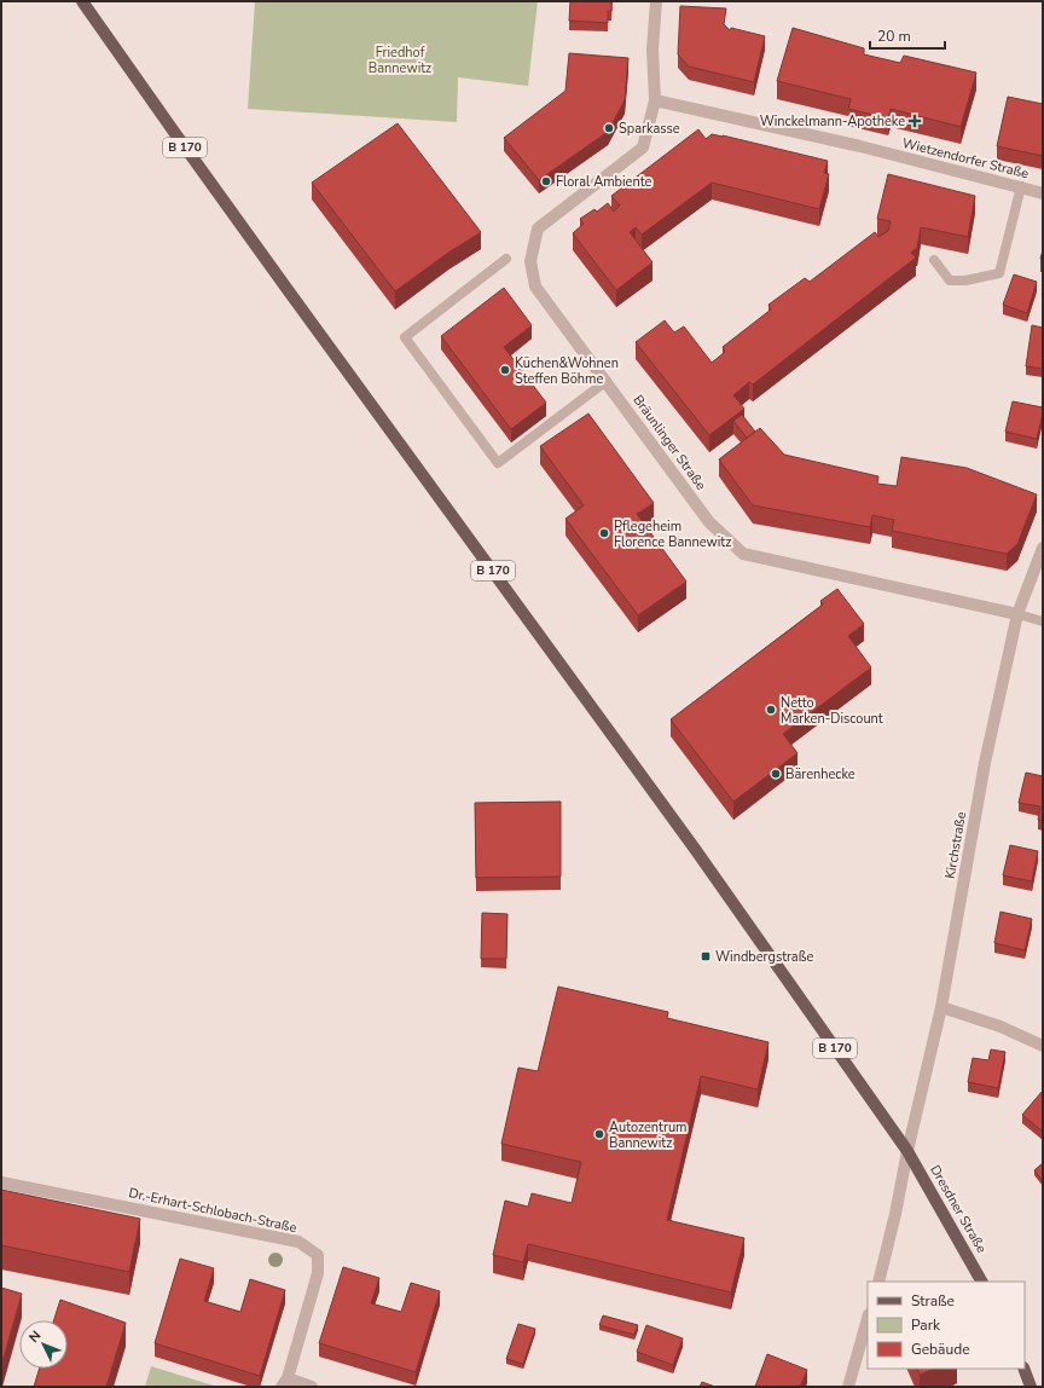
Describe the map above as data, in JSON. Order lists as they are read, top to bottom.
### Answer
{
  "streets": {
    "main road": ["B 170", "Dresdner Straße"],
    "street": [
      "Wietzendorfer Straße",
      "Bräunlinger Straße",
      "Kirchstraße",
      "Dr.-Erhart-Schlobach-Straße"
    ]
  },
  "crossings": [
    ["B 170", "Kirchstraße"],
    ["B 170", "Dresdner Straße"],
    ["Wietzendorfer Straße", "Bräunlinger Straße"],
    ["Bräunlinger Straße", "Kirchstraße"],
    ["Kirchstraße", "Dresdner Straße"]
  ],
  "parks": ["Friedhof Bannewitz"],
  "places": {
    "health": ["Winckelmann-Apotheke"],
    "other": [
      "Sparkasse",
      "Floral Ambiente",
      "Küchen&Wohnen Steffen Böhme",
      "Pflegeheim Florence Bannewitz",
      "Netto Marken-Discount",
      "Bärenhecke",
      "Autozentrum Bannewitz"
    ],
    "transit": ["Windbergstraße"]
  },
  "legend": ["Straße", "Park", "Gebäude"],
  "scale_bar": "20 m",
  "north": "top left"
}
